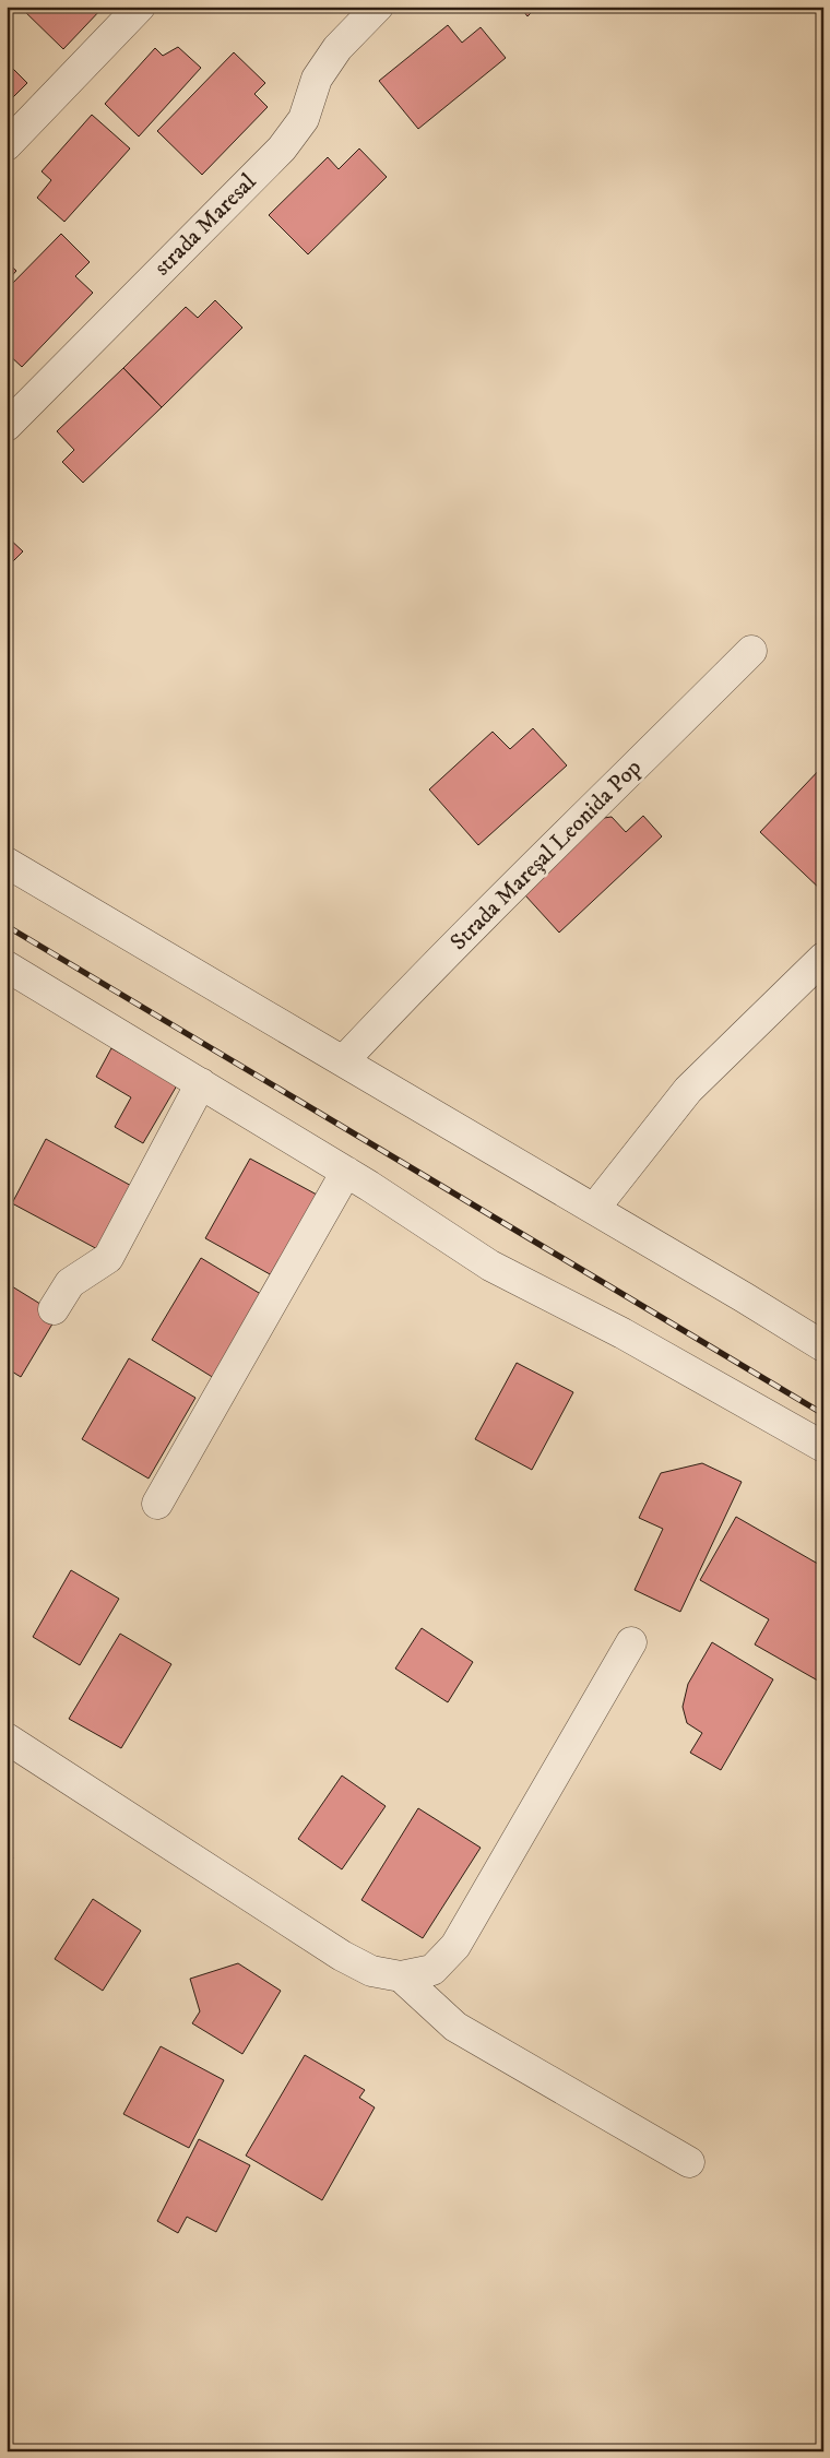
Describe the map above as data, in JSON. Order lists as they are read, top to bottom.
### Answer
{
  "streets": {
    "street": ["strada Maresal", "Strada Mareșal Leonida Pop"]
  }
}
